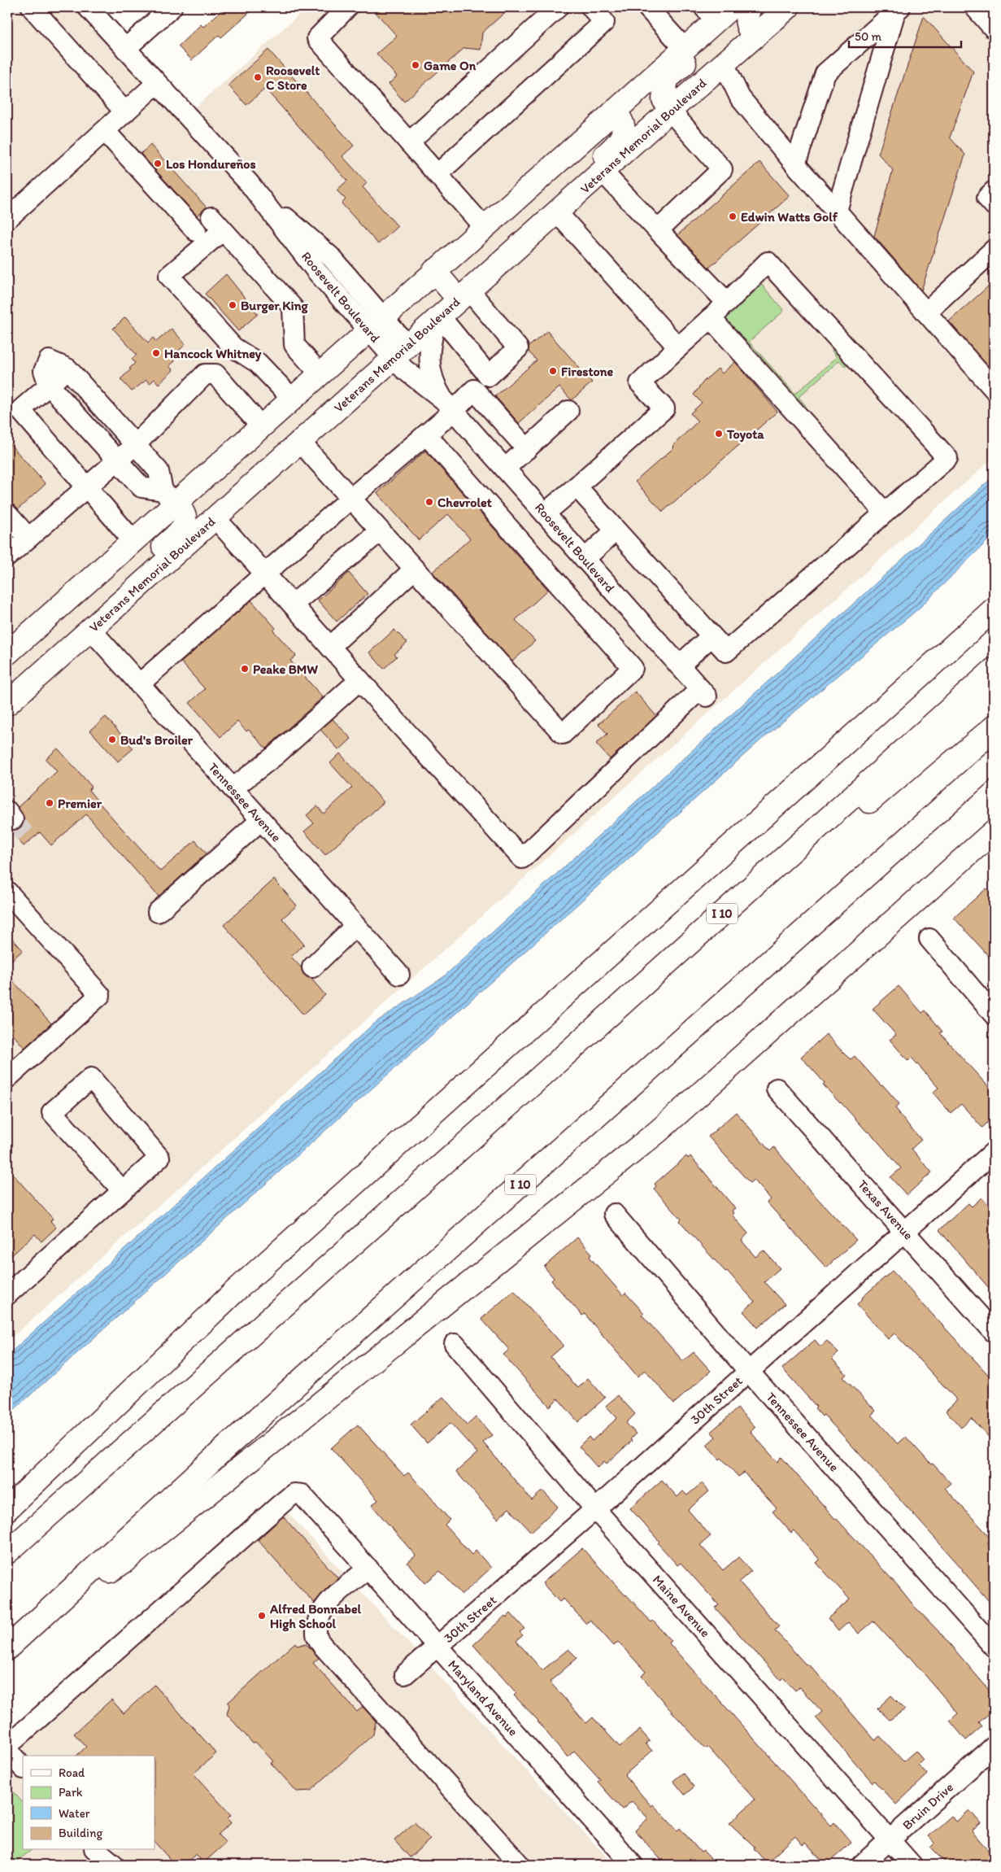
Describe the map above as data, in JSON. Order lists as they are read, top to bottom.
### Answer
{
  "streets": {
    "main road": ["Veterans Memorial Boulevard", "I 10"],
    "street": [
      "Roosevelt Boulevard",
      "Tennessee Avenue",
      "Texas Avenue",
      "30th Street",
      "Maine Avenue",
      "Maryland Avenue",
      "Bruin Drive"
    ]
  },
  "crossings": [
    ["Veterans Memorial Boulevard", "Roosevelt Boulevard"],
    ["Veterans Memorial Boulevard", "Tennessee Avenue"],
    ["Tennessee Avenue", "30th Street"],
    ["Texas Avenue", "30th Street"],
    ["30th Street", "Maine Avenue"],
    ["30th Street", "Maryland Avenue"],
    ["Maine Avenue", "Bruin Drive"]
  ],
  "places": [
    "Game On",
    "Roosevelt C Store",
    "Los Hondureños",
    "Edwin Watts Golf",
    "Burger King",
    "Hancock Whitney",
    "Firestone",
    "Toyota",
    "Chevrolet",
    "Peake BMW",
    "Bud's Broiler",
    "Premier",
    "Alfred Bonnabel High School"
  ],
  "legend": [
    "Road",
    "Park",
    "Water",
    "Building"
  ],
  "scale_bar": "50 m"
}
